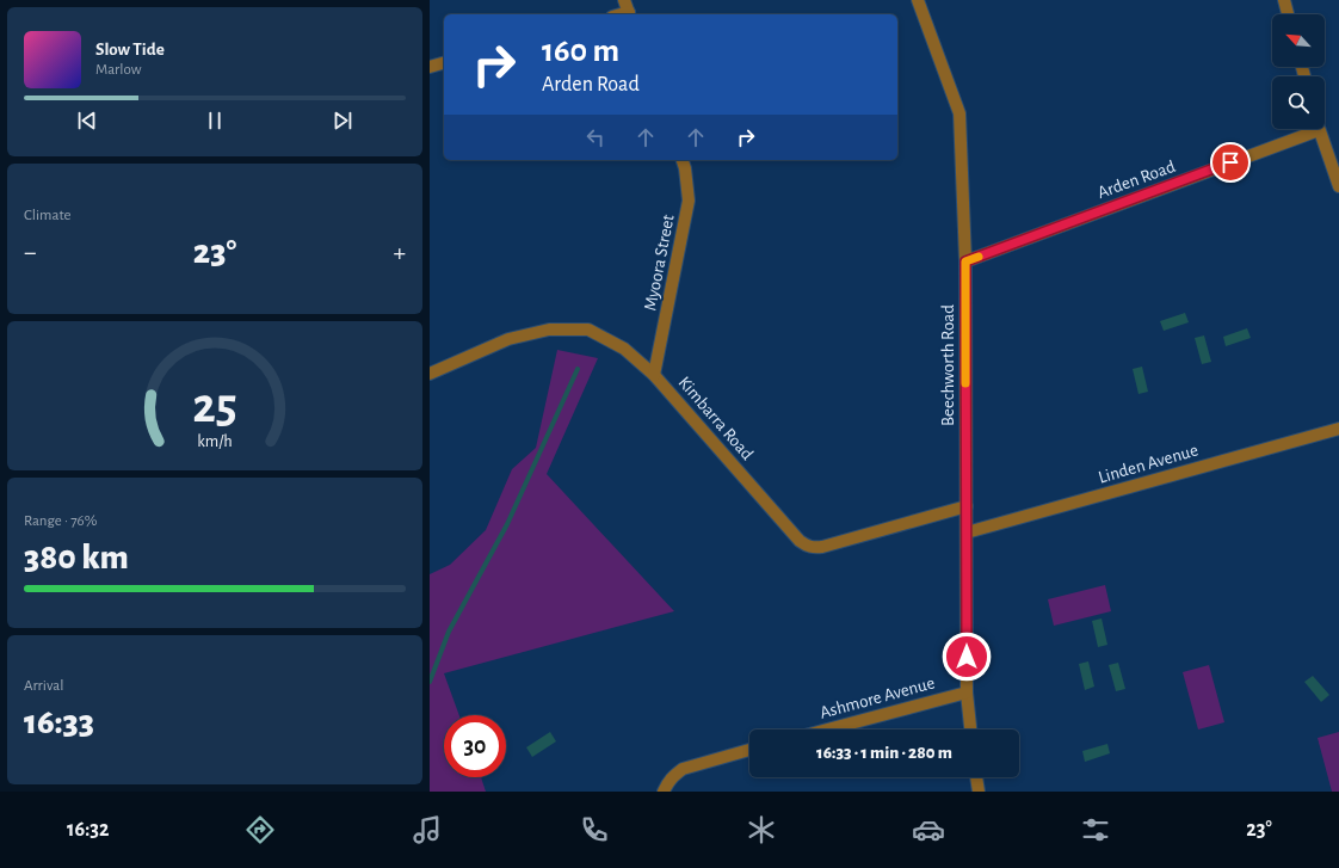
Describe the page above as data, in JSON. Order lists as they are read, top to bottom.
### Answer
{
  "streets": {
    "street": [
      "Arden Road",
      "Myoora Street",
      "Beechworth Road",
      "Kimbarra Road",
      "Linden Avenue",
      "Ashmore Avenue"
    ]
  },
  "crossings": [
    ["Arden Road", "Beechworth Road"],
    ["Myoora Street", "Kimbarra Road"],
    ["Beechworth Road", "Kimbarra Road"],
    ["Beechworth Road", "Linden Avenue"],
    ["Beechworth Road", "Ashmore Avenue"]
  ],
  "north": "top left",
  "page": {
    "turn": ["160 m", "Arden Road"],
    "song": ["Slow Tide", "Marlow"],
    "tile": [
      "Climate",
      ["Range · 76%", "380 km"],
      ["Arrival", "16:33"]
    ],
    "heat": ["−", "23°", "+"],
    "limit": "30",
    "trip": "16:33 · 1 min · 280 m",
    "tabs": ["16:32", "23°"],
    "gauge": ["25", "km/h"]
  }
}
